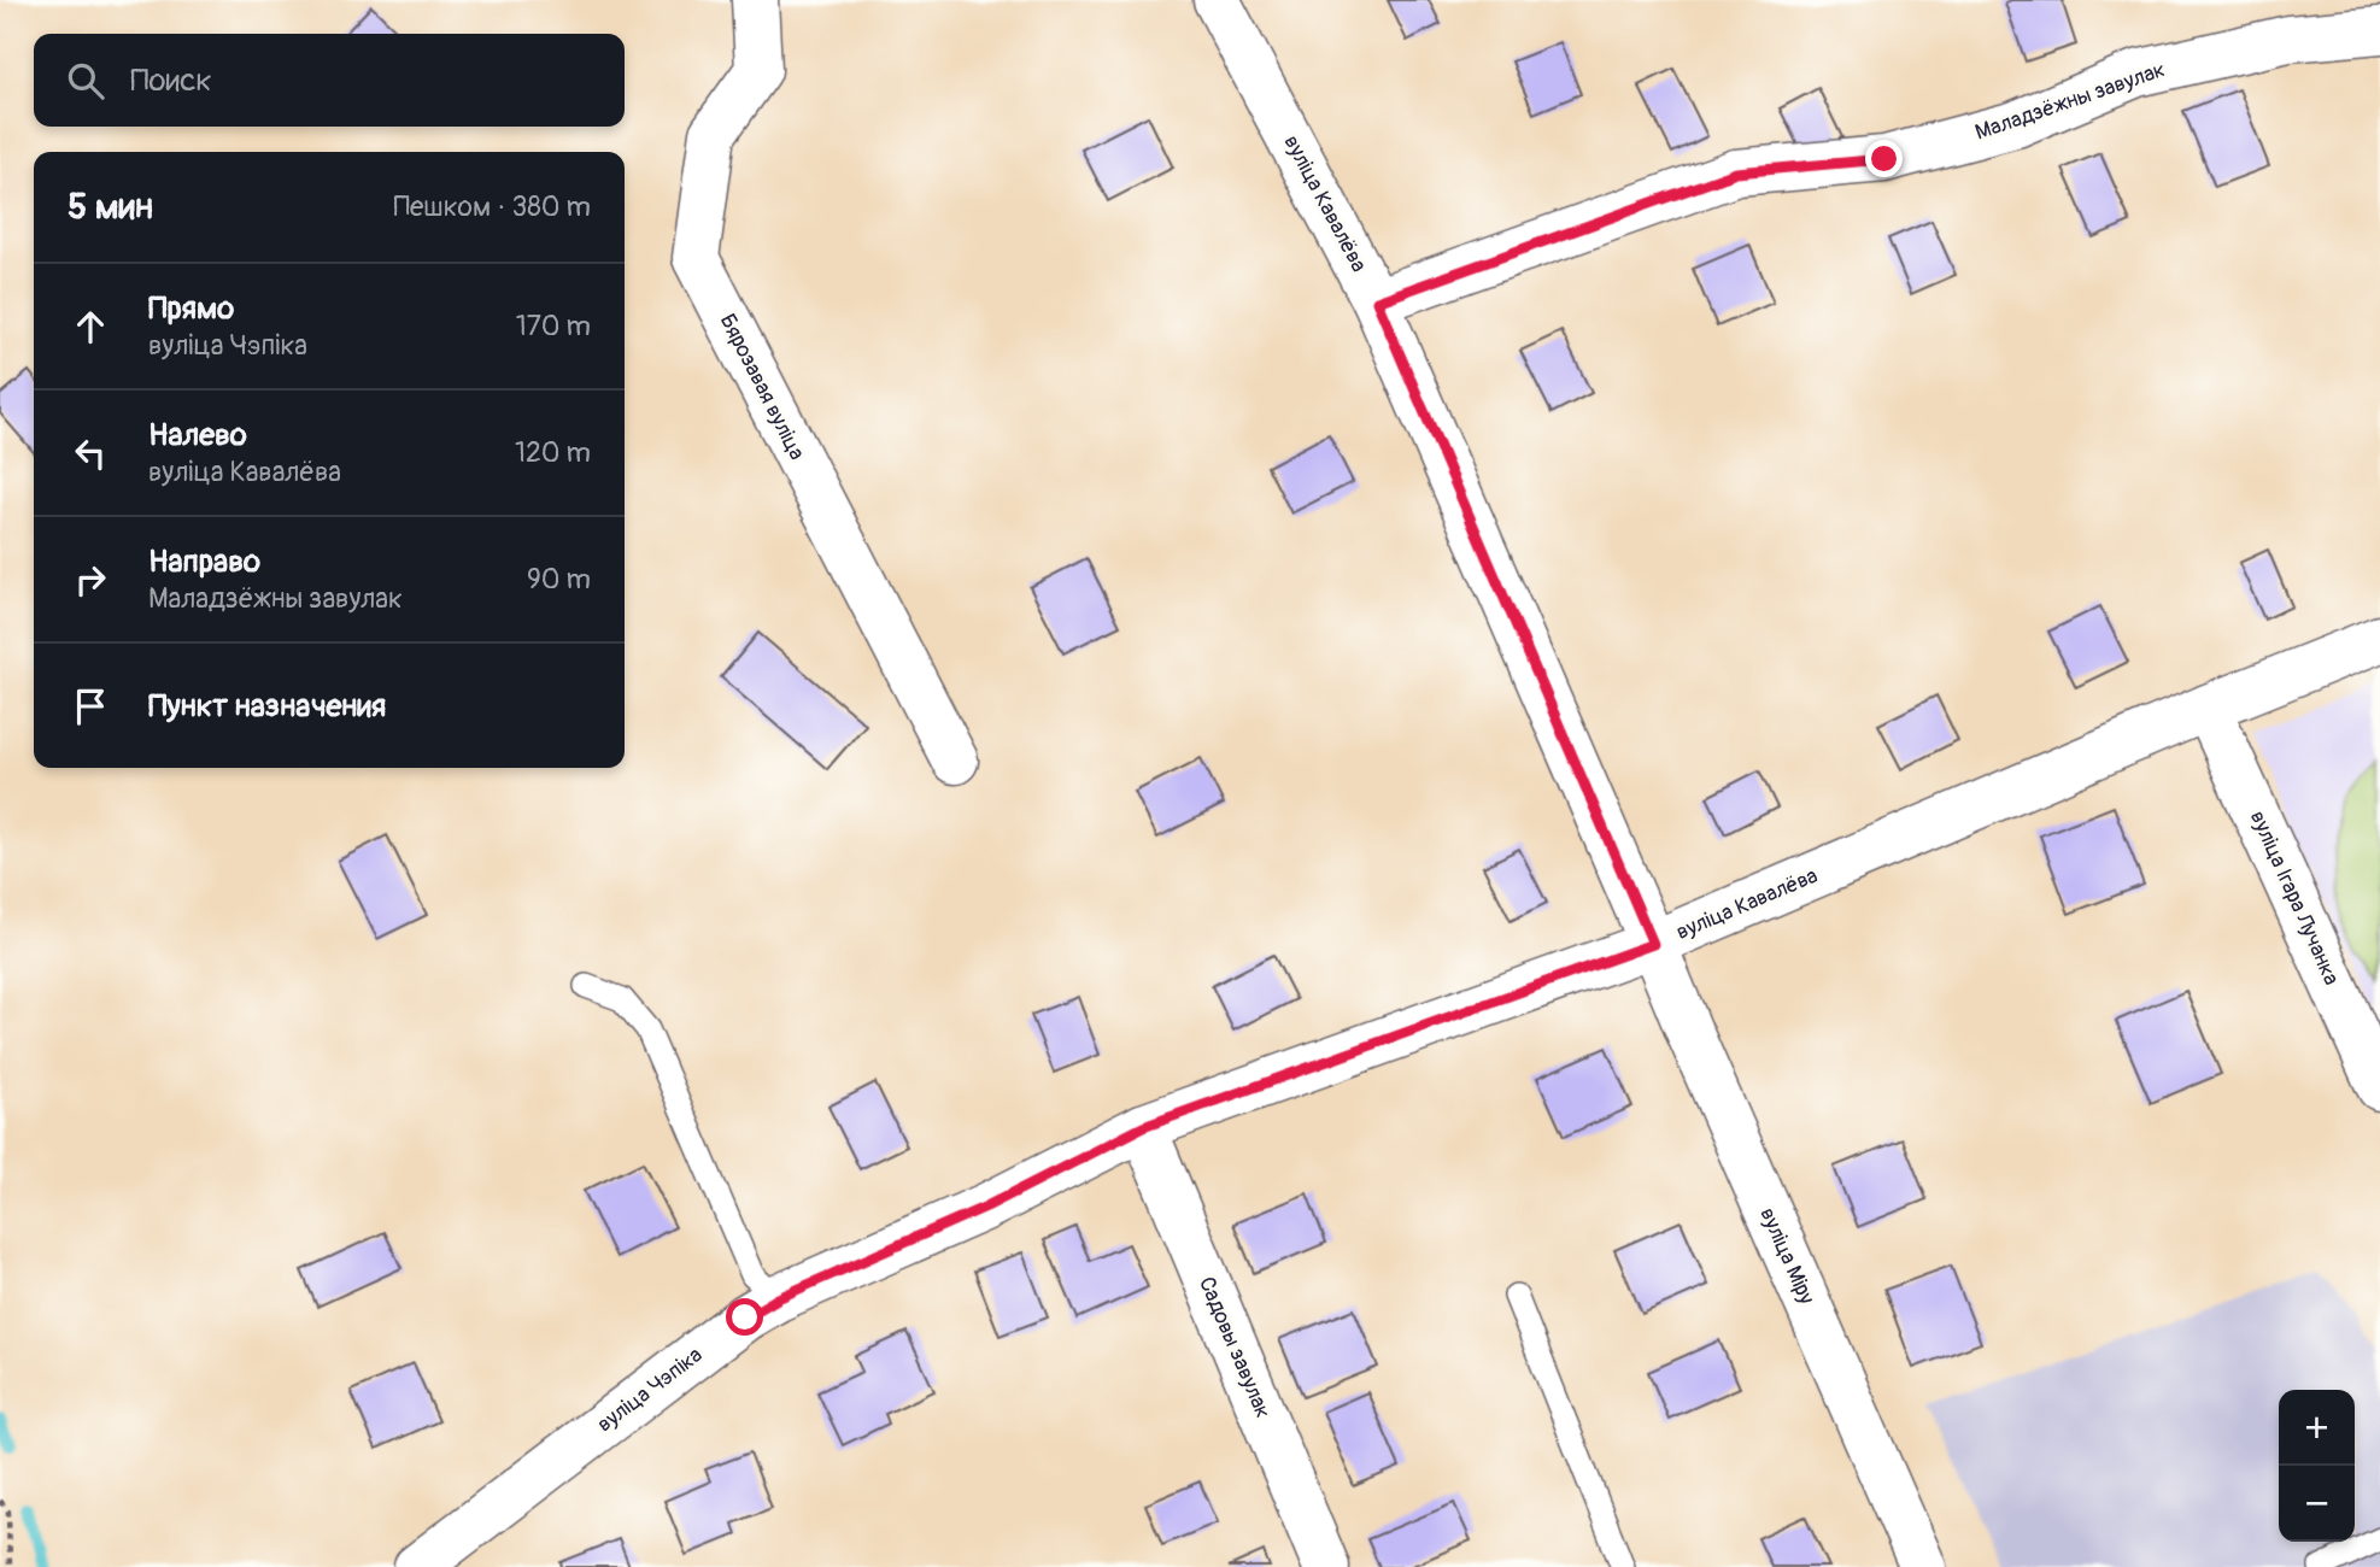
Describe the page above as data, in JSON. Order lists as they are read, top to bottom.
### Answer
{
  "streets": {
    "street": [
      "Маладзёжны завулак",
      "вуліца Кавалёва",
      "Бярозавая вуліца",
      "вуліца Ігара Лучанка",
      "вуліца Міру",
      "Садовы завулак",
      "вуліца Чэпіка"
    ]
  },
  "crossings": [
    ["Маладзёжны завулак", "вуліца Кавалёва"],
    ["вуліца Кавалёва", "вуліца Ігара Лучанка"],
    ["вуліца Кавалёва", "вуліца Міру"],
    ["вуліца Кавалёва", "вуліца Чэпіка"],
    ["вуліца Міру", "вуліца Чэпіка"],
    ["Садовы завулак", "вуліца Чэпіка"]
  ],
  "page": {
    "search": "Поиск",
    "heading": ["5 мин", "Пешком · 380 m"],
    "list": [
      ["Прямо", "вуліца Чэпіка", "170 m"],
      ["Налево", "вуліца Кавалёва", "120 m"],
      ["Направо", "Маладзёжны завулак", "90 m"],
      "Пункт назначения"
    ],
    "map_buttons": ["+", "−"]
  }
}
